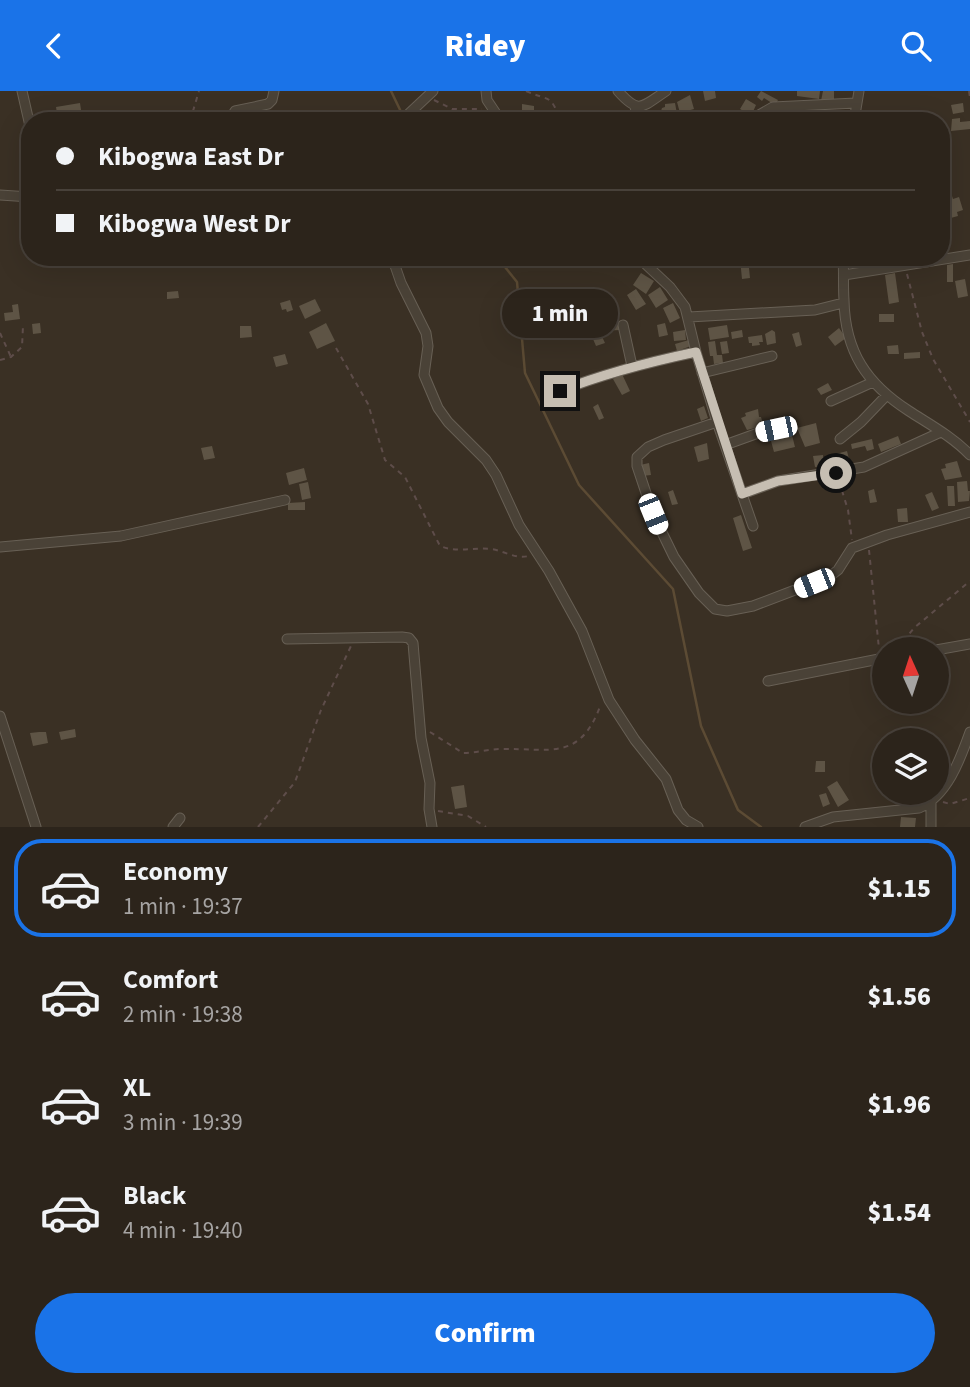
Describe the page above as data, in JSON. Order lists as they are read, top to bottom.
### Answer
{
  "north": "top",
  "page": {
    "header": "Ridey",
    "banner": ["Kibogwa East Dr", "Kibogwa West Dr"],
    "bubble": "1 min",
    "list": [
      {
        "name": "Economy",
        "note": "1 min · 19:37",
        "value": "$1.15"
      },
      {
        "name": "Comfort",
        "note": "2 min · 19:38",
        "value": "$1.56"
      },
      {
        "name": "XL",
        "note": "3 min · 19:39",
        "value": "$1.96"
      },
      {
        "name": "Black",
        "note": "4 min · 19:40",
        "value": "$1.54"
      }
    ],
    "buttons": "Confirm"
  }
}
